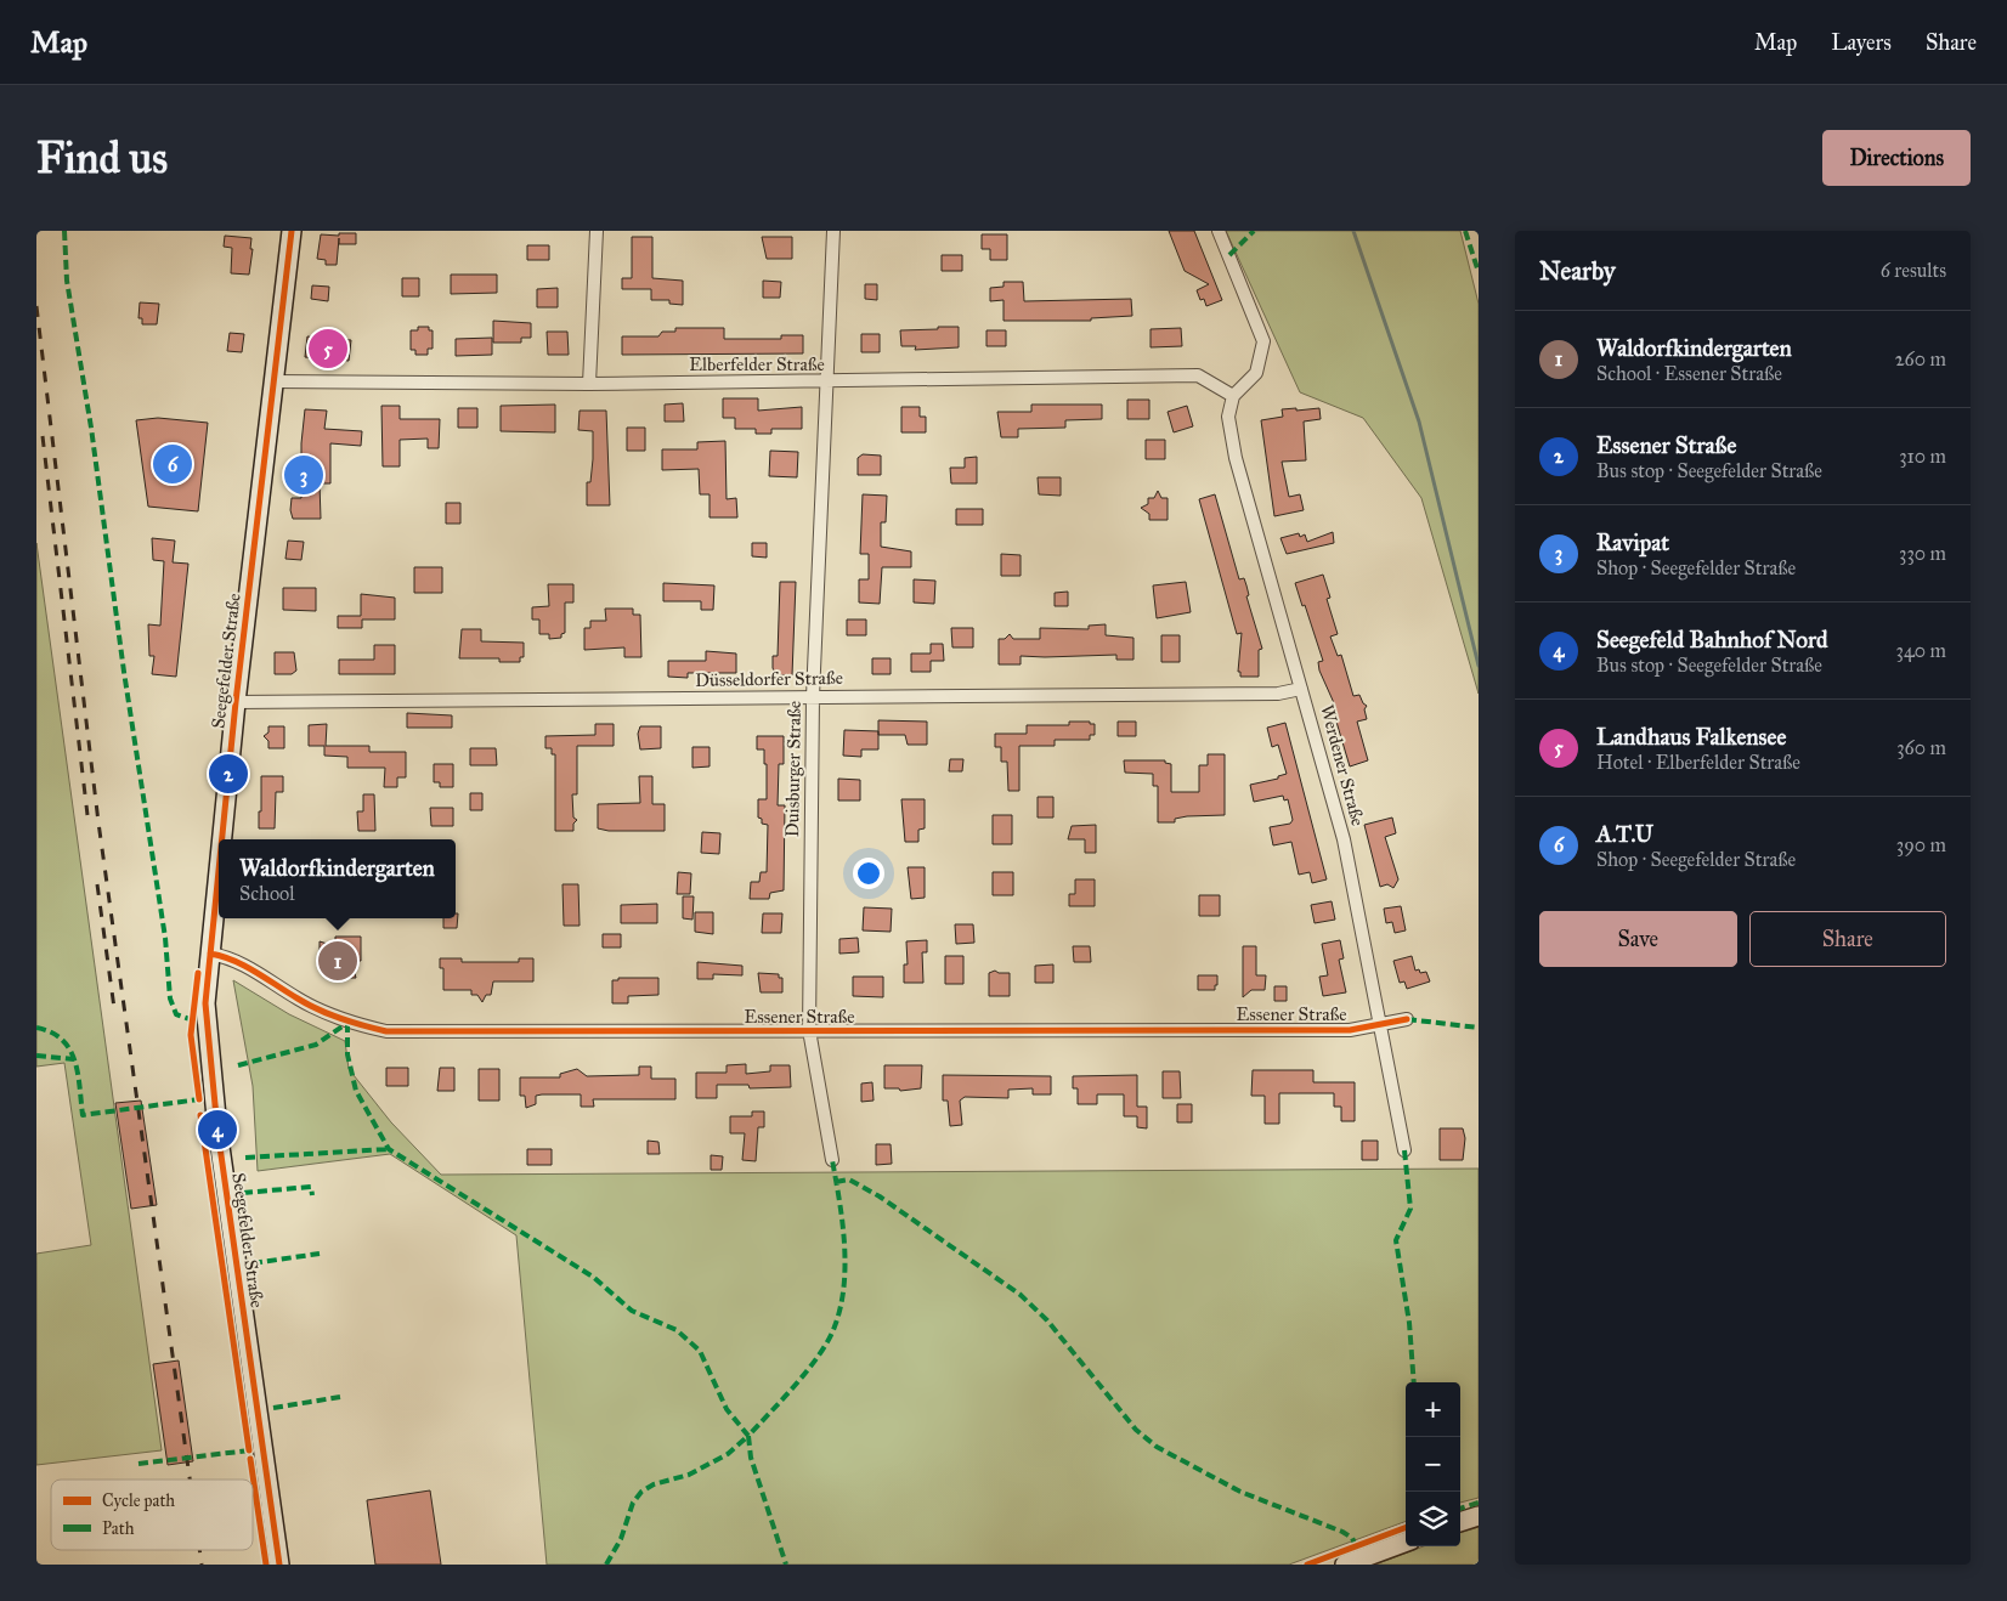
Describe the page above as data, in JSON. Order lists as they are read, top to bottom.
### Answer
{
  "streets": {
    "street": [
      "Elberfelder Straße",
      "Seegefelder Straße",
      "Düsseldorfer Straße",
      "Werdener Straße",
      "Duisburger Straße",
      "Essener Straße"
    ]
  },
  "crossings": [
    ["Elberfelder Straße", "Seegefelder Straße"],
    ["Elberfelder Straße", "Werdener Straße"],
    ["Elberfelder Straße", "Duisburger Straße"],
    ["Seegefelder Straße", "Düsseldorfer Straße"],
    ["Seegefelder Straße", "Essener Straße"],
    ["Düsseldorfer Straße", "Werdener Straße"],
    ["Düsseldorfer Straße", "Duisburger Straße"],
    ["Werdener Straße", "Essener Straße"],
    ["Duisburger Straße", "Essener Straße"]
  ],
  "legend": ["Cycle path", "Path"],
  "page": {
    "header": "Map",
    "nav": ["Map", "Layers", "Share"],
    "buttons": [
      "Directions",
      ["Save", "Share"]
    ],
    "title": "Find us",
    "heading": ["Nearby", "6 results"],
    "list": [
      {
        "mark": "1",
        "name": "Waldorfkindergarten",
        "note": "School · Essener Straße",
        "value": "260 m"
      },
      {
        "mark": "2",
        "name": "Essener Straße",
        "note": "Bus stop · Seegefelder Straße",
        "value": "310 m"
      },
      {
        "mark": "3",
        "name": "Ravipat",
        "note": "Shop · Seegefelder Straße",
        "value": "330 m"
      },
      {
        "mark": "4",
        "name": "Seegefeld Bahnhof Nord",
        "note": "Bus stop · Seegefelder Straße",
        "value": "340 m"
      },
      {
        "mark": "5",
        "name": "Landhaus Falkensee",
        "note": "Hotel · Elberfelder Straße",
        "value": "360 m"
      },
      {
        "mark": "6",
        "name": "A.T.U",
        "note": "Shop · Seegefelder Straße",
        "value": "390 m"
      }
    ],
    "pins": [
      "5",
      "6",
      "3",
      "2",
      "1",
      "4"
    ],
    "popup": ["Waldorfkindergarten", "School"],
    "map_buttons": ["+", "−"]
  }
}
